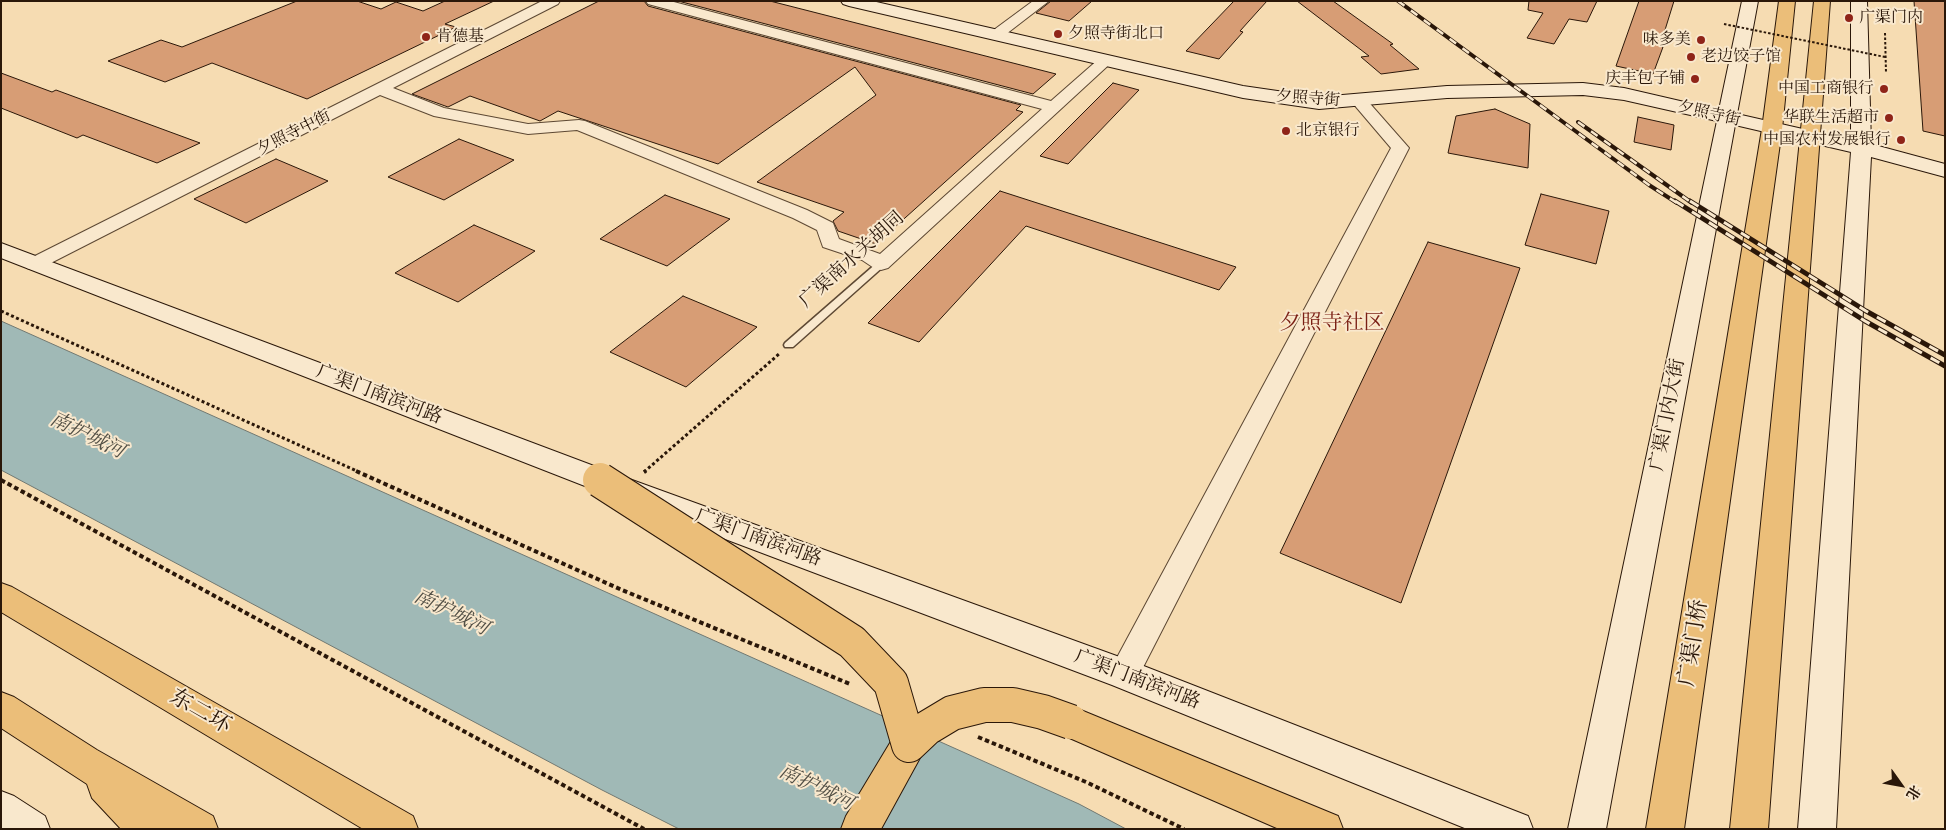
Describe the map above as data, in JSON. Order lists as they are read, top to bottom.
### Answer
{
  "streets": {
    "main road": ["广渠门桥", "东二环"],
    "street": [
      "夕照寺街",
      "夕照寺中街",
      "广渠南水关胡同",
      "广渠门南滨河路",
      "广渠门内大街"
    ]
  },
  "crossings": [
    ["夕照寺街", "广渠南水关胡同"],
    ["夕照寺街", "广渠门内大街"],
    ["夕照寺街", "广渠门桥"],
    ["夕照寺中街", "广渠门南滨河路"]
  ],
  "districts": ["夕照寺社区"],
  "water": ["南护城河"],
  "places": [
    "广渠门内",
    "夕照寺街北口",
    "肯德基",
    "味多美",
    "老边饺子馆",
    "庆丰包子铺",
    "中国工商银行",
    "华联生活超市",
    "北京银行",
    "中国农村发展银行"
  ],
  "north": "bottom right"
}
